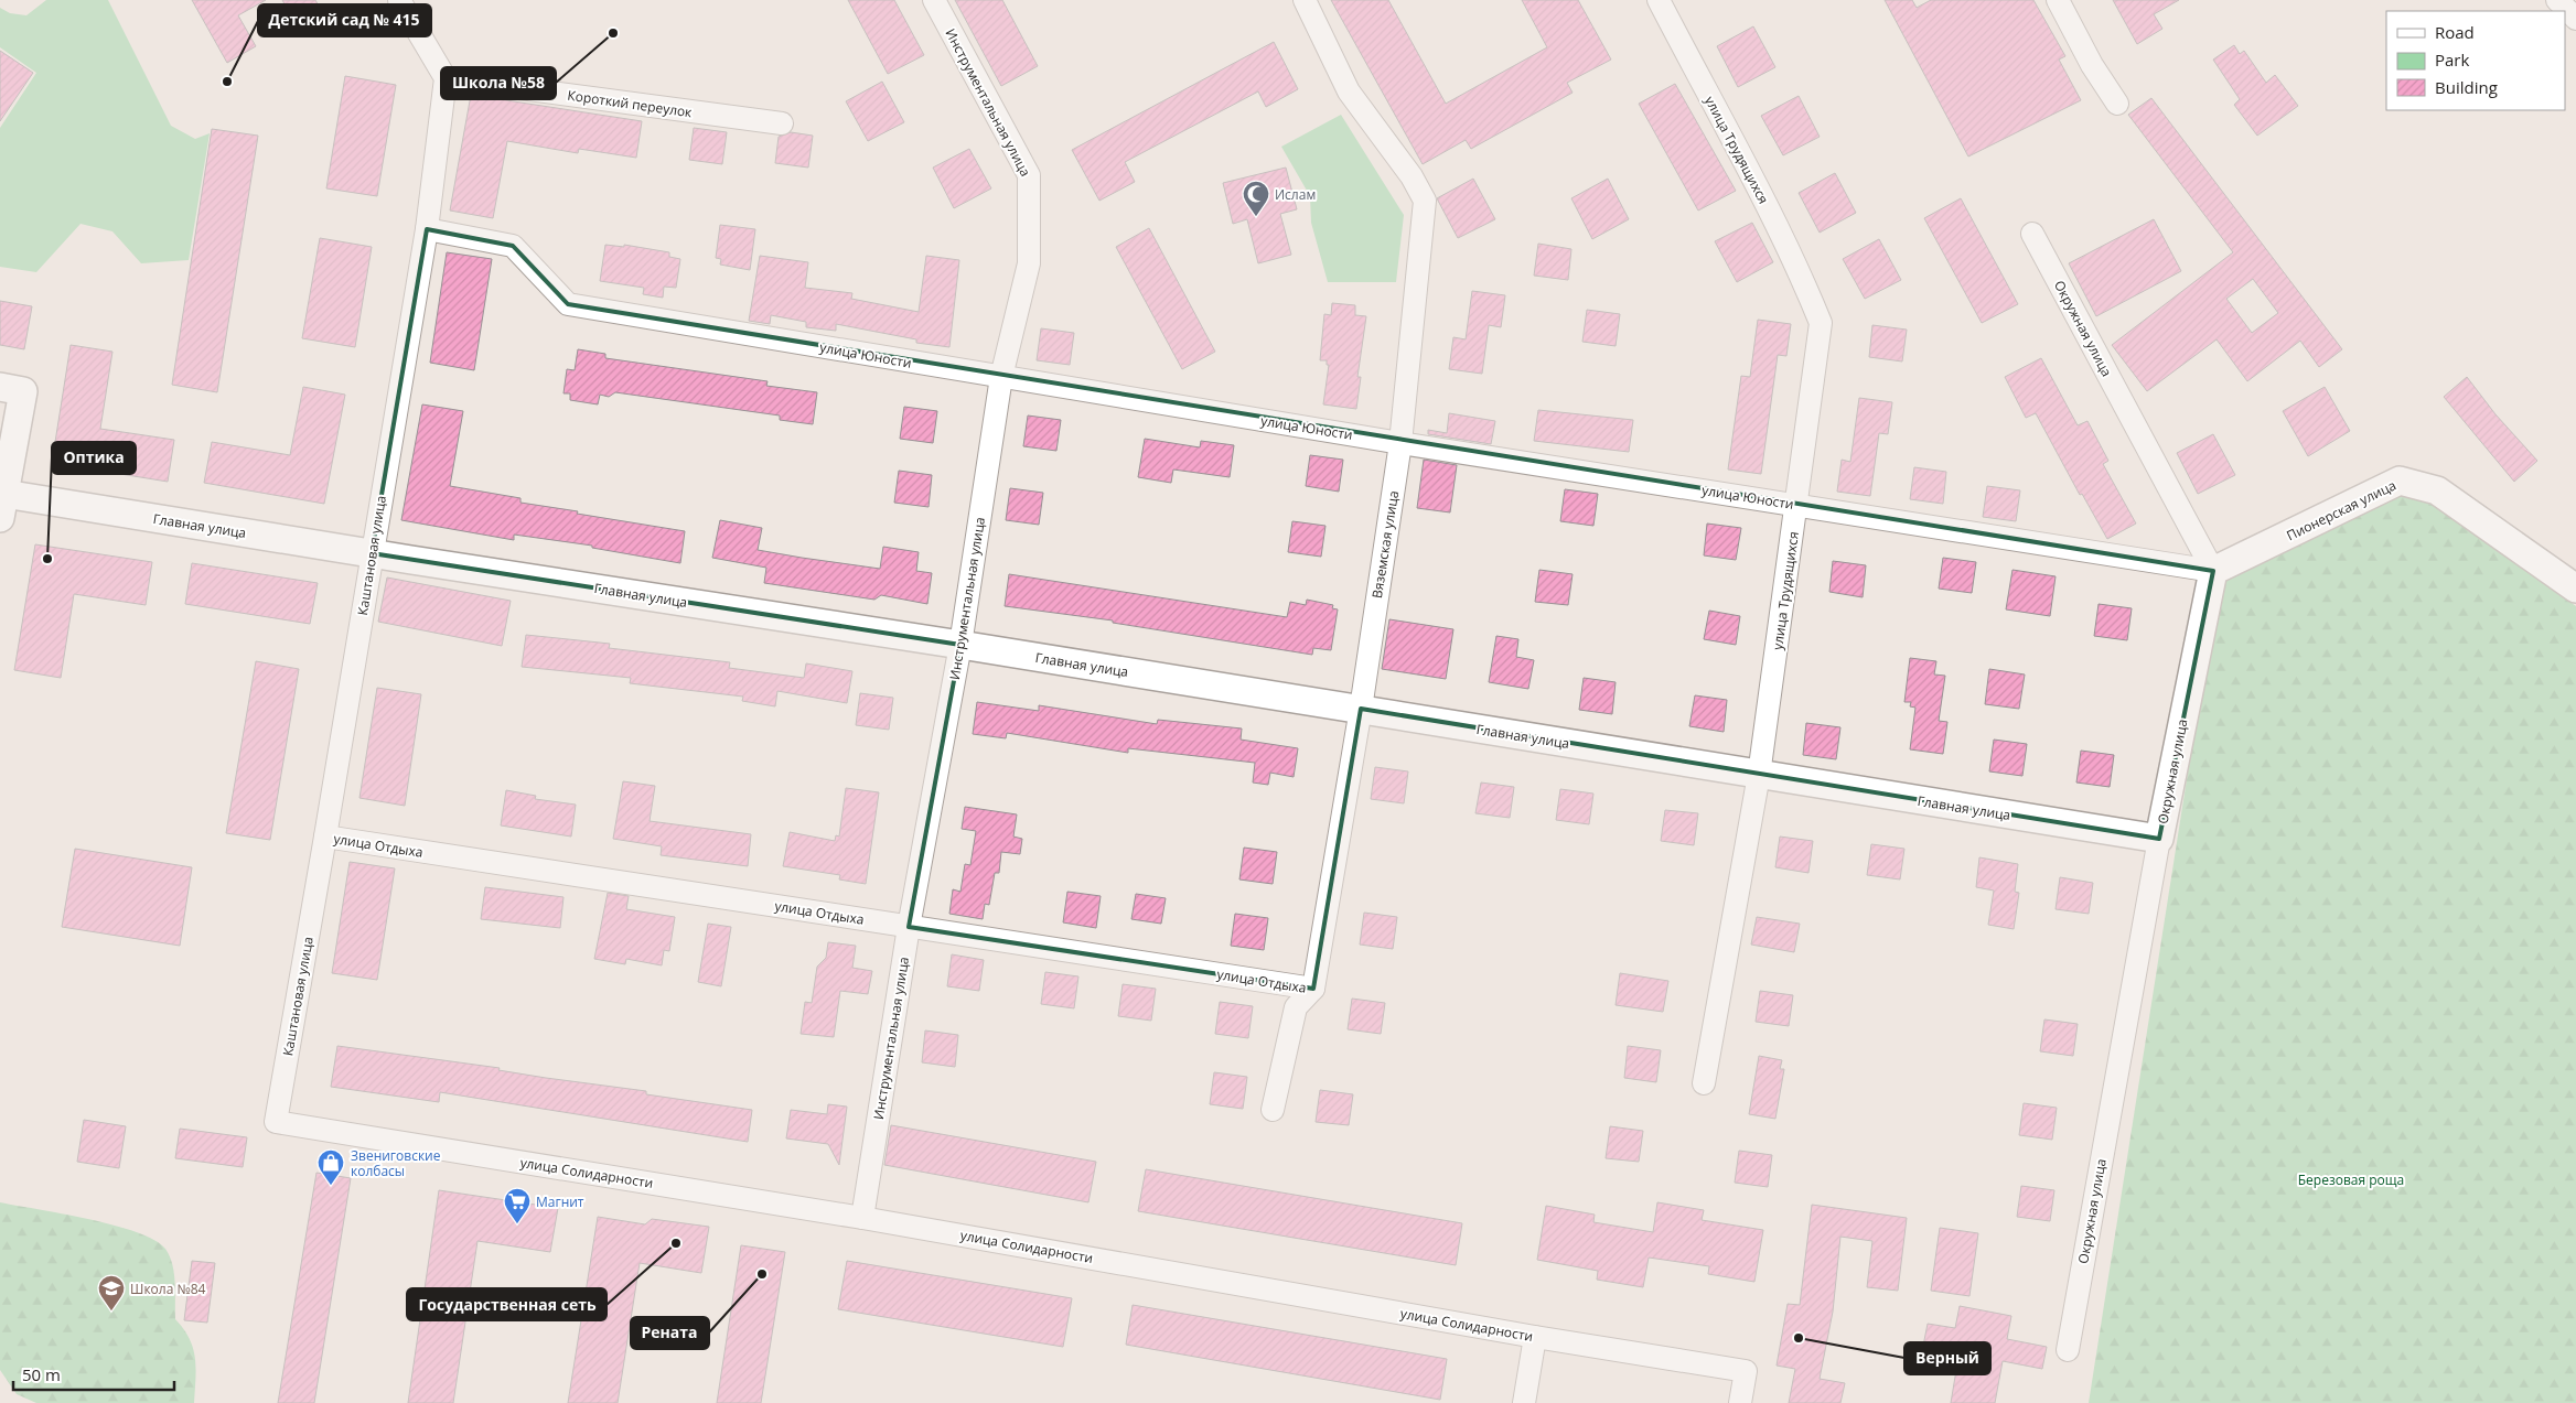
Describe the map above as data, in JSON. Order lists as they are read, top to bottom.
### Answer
{
  "streets": {
    "street": [
      "Инструментальная улица",
      "Короткий переулок",
      "улица Трудящихся",
      "Окружная улица",
      "улица Юности",
      "Пионерская улица",
      "Главная улица",
      "Вяземская улица",
      "Каштановая улица",
      "улица Отдыха",
      "улица Солидарности"
    ]
  },
  "crossings": [
    ["Инструментальная улица", "улица Юности"],
    ["Инструментальная улица", "Главная улица"],
    ["Инструментальная улица", "улица Отдыха"],
    ["Инструментальная улица", "улица Солидарности"],
    ["Короткий переулок", "Каштановая улица"],
    ["улица Трудящихся", "улица Юности"],
    ["улица Трудящихся", "Главная улица"],
    ["Окружная улица", "улица Юности"],
    ["Окружная улица", "Пионерская улица"],
    ["Окружная улица", "Главная улица"],
    ["улица Юности", "Пионерская улица"],
    ["улица Юности", "Вяземская улица"],
    ["улица Юности", "Каштановая улица"],
    ["Главная улица", "Вяземская улица"],
    ["Главная улица", "Каштановая улица"],
    ["Вяземская улица", "улица Отдыха"],
    ["Каштановая улица", "улица Отдыха"],
    ["Каштановая улица", "улица Солидарности"]
  ],
  "parks": ["Березовая роща"],
  "places": {
    "other": [
      "Школа №58",
      "Детский сад № 415",
      "Оптика",
      "Государственная сеть",
      "Рената",
      "Верный"
    ],
    "mosque": ["Ислам"],
    "shop": ["Звениговские колбасы"],
    "supermarket": ["Магнит"],
    "school or university": ["Школа №84"]
  },
  "legend": ["Road", "Park", "Building"],
  "scale_bar": "50 m"
}
